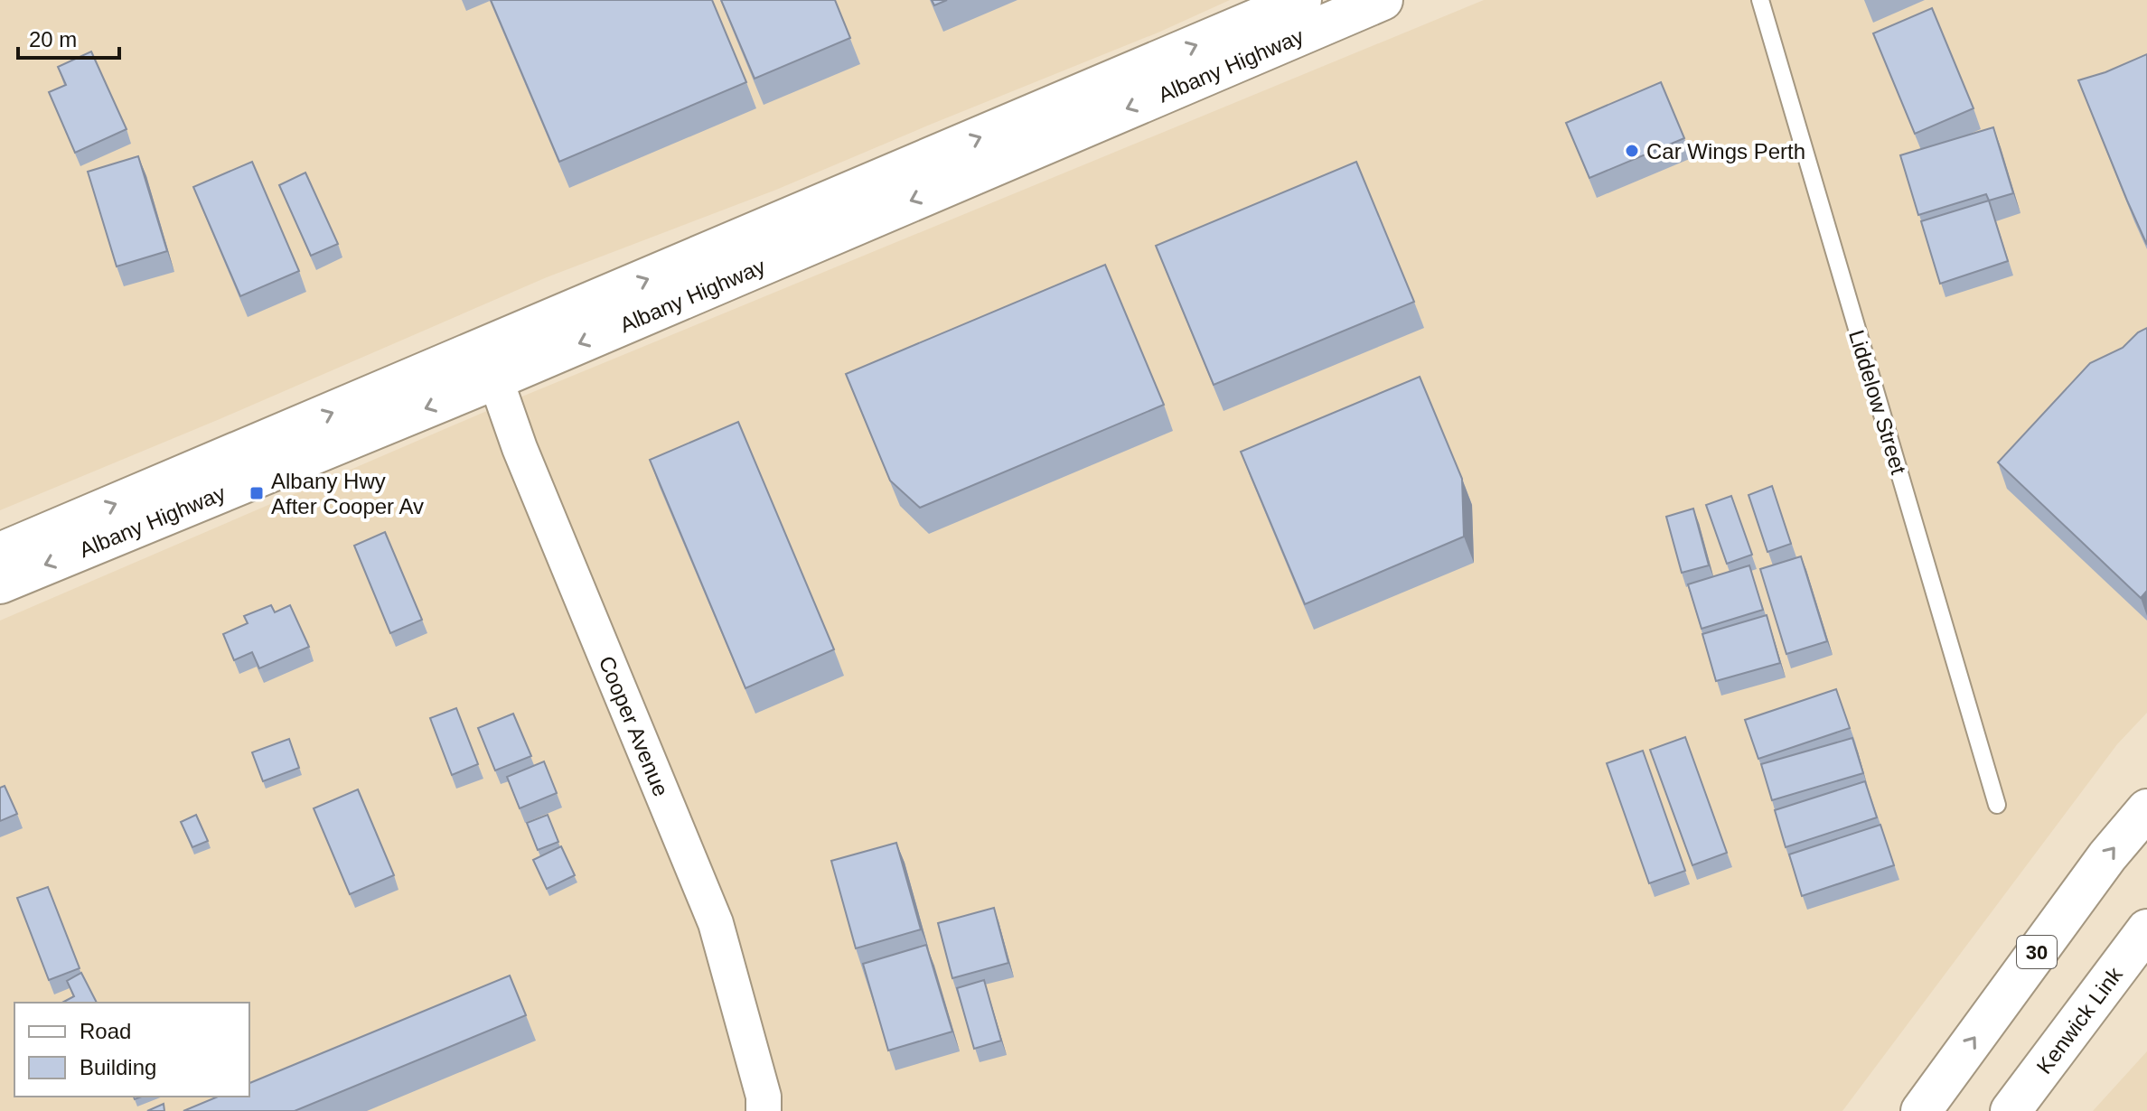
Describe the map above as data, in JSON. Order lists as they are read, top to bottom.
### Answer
{
  "streets": {
    "highway": ["Albany Highway", "30", "Kenwick Link"],
    "street": ["Cooper Avenue"],
    "lane": ["Liddelow Street"]
  },
  "crossings": [
    ["Albany Highway", "Cooper Avenue"]
  ],
  "places": {
    "other": ["Car Wings Perth"],
    "transit": ["Albany Hwy After Cooper Av"]
  },
  "legend": ["Road", "Building"],
  "scale_bar": "20 m"
}
